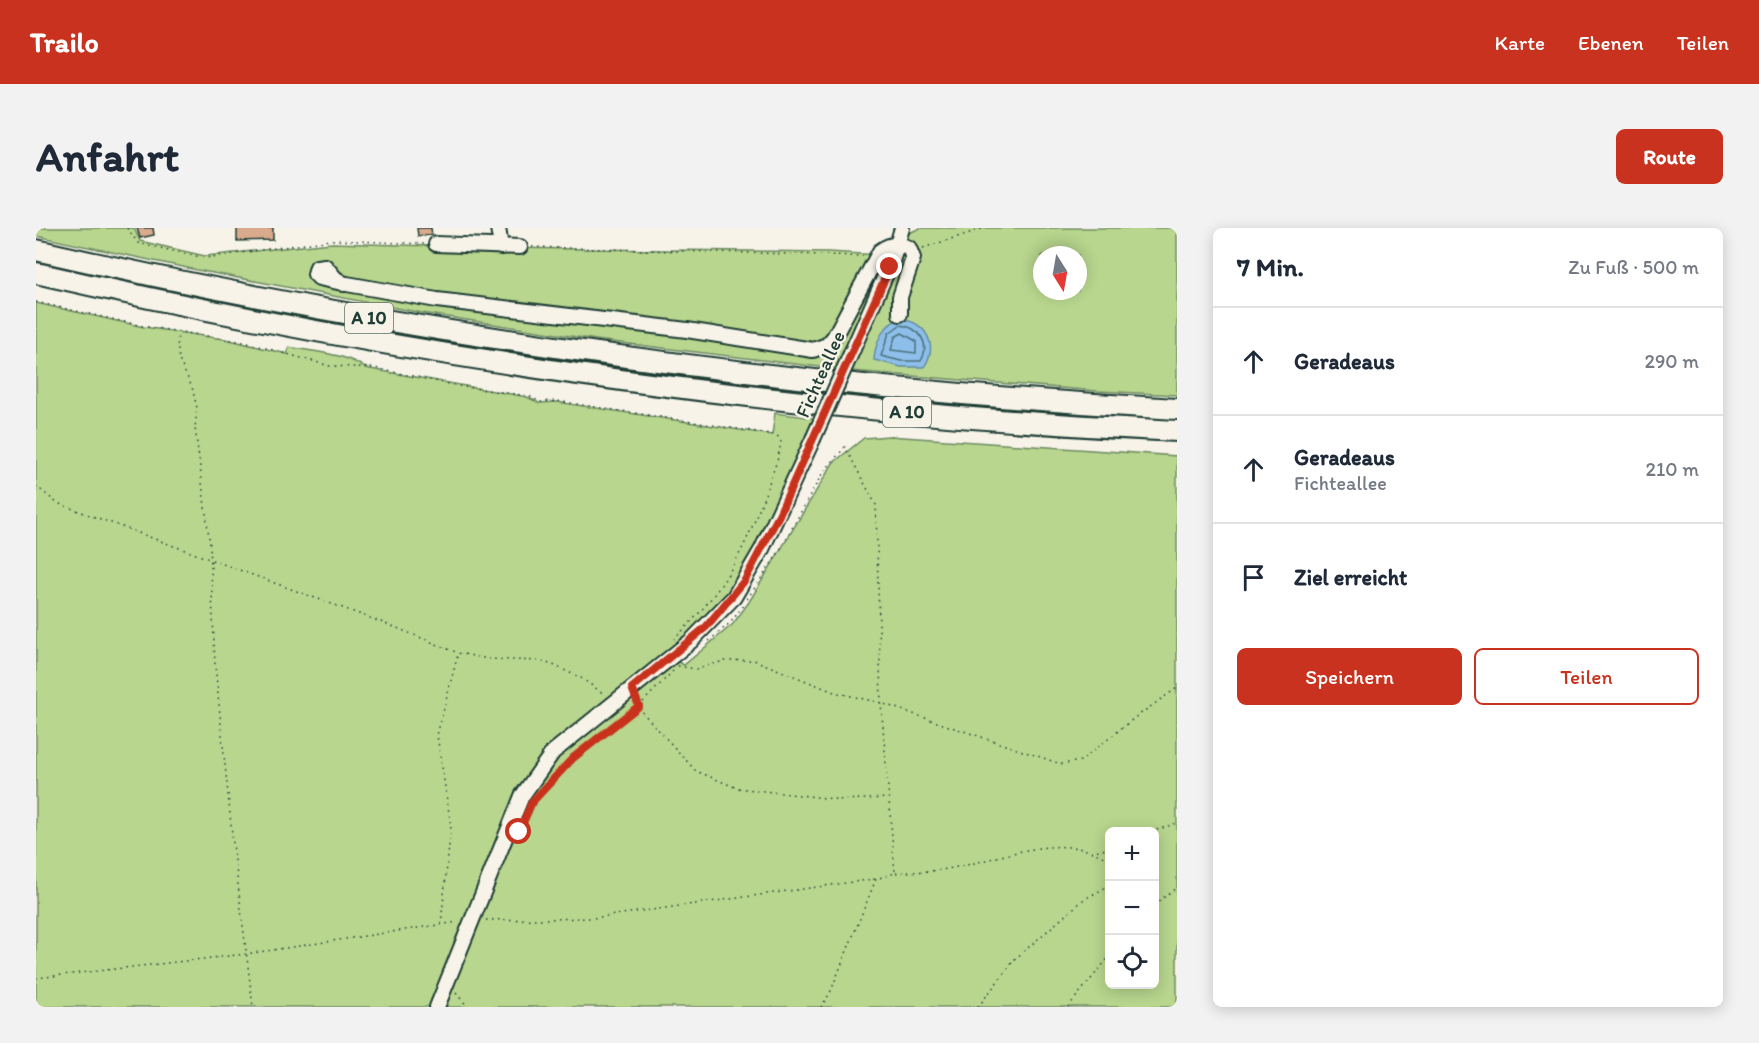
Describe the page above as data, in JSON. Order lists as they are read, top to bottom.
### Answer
{
  "streets": {
    "highway": ["A 10"],
    "street": ["Fichteallee"]
  },
  "north": "bottom",
  "page": {
    "header": "Trailo",
    "nav": ["Karte", "Ebenen", "Teilen"],
    "buttons": [
      "Route",
      ["Speichern", "Teilen"]
    ],
    "title": "Anfahrt",
    "heading": ["7 Min.", "Zu Fuß · 500 m"],
    "list": [
      ["Geradeaus", "290 m"],
      ["Geradeaus", "Fichteallee", "210 m"],
      "Ziel erreicht"
    ],
    "map_buttons": ["+", "−"]
  }
}
